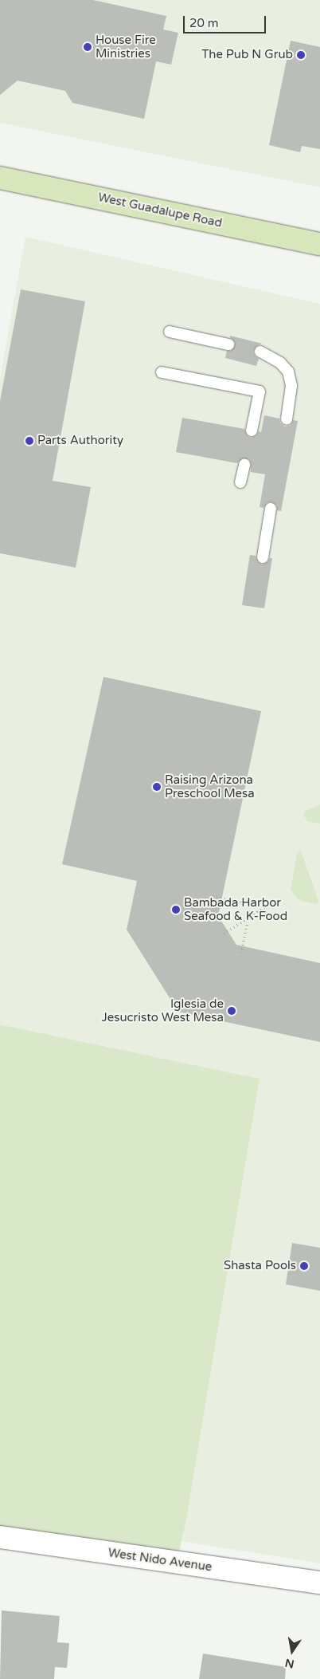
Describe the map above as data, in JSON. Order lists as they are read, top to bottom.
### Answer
{
  "streets": {
    "main road": ["West Guadalupe Road"],
    "street": ["West Nido Avenue"]
  },
  "places": [
    "House Fire Ministries",
    "The Pub N Grub",
    "Parts Authority",
    "Raising Arizona Preschool Mesa",
    "Bambada Harbor Seafood & K-Food",
    "Iglesia de Jesucristo West Mesa",
    "Shasta Pools"
  ],
  "scale_bar": "20 m",
  "north": "bottom"
}
